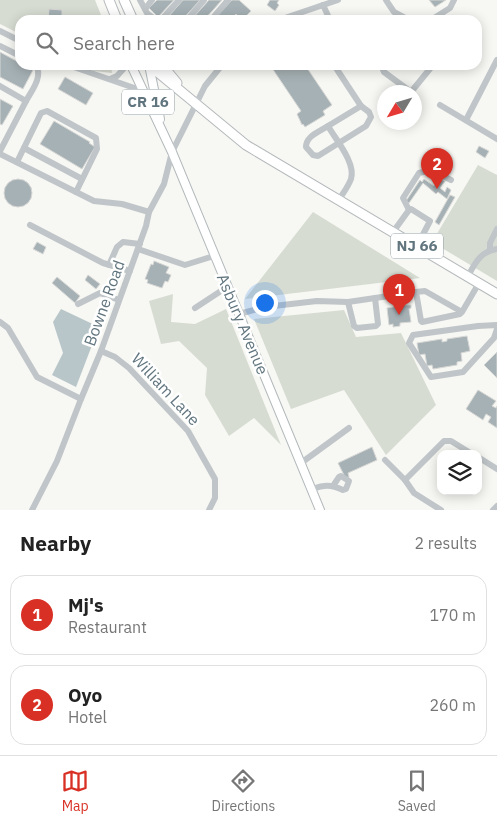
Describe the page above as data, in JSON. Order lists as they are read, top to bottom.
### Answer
{
  "streets": {
    "highway": ["NJ 66", "Asbury Avenue"],
    "main road": ["CR 16"],
    "street": ["Bowne Road", "William Lane"]
  },
  "crossings": [
    ["NJ 66", "Bowne Road"],
    ["NJ 66", "Asbury Avenue"],
    ["Bowne Road", "Asbury Avenue"],
    ["Bowne Road", "William Lane"]
  ],
  "north": "bottom left",
  "page": {
    "search": "Search here",
    "pins": ["2", "1"],
    "heading": ["Nearby", "2 results"],
    "list": [
      {
        "mark": "1",
        "name": "Mj's",
        "note": "Restaurant",
        "value": "170 m"
      },
      {
        "mark": "2",
        "name": "Oyo",
        "note": "Hotel",
        "value": "260 m"
      }
    ],
    "nav": ["Map", "Directions", "Saved"]
  }
}
